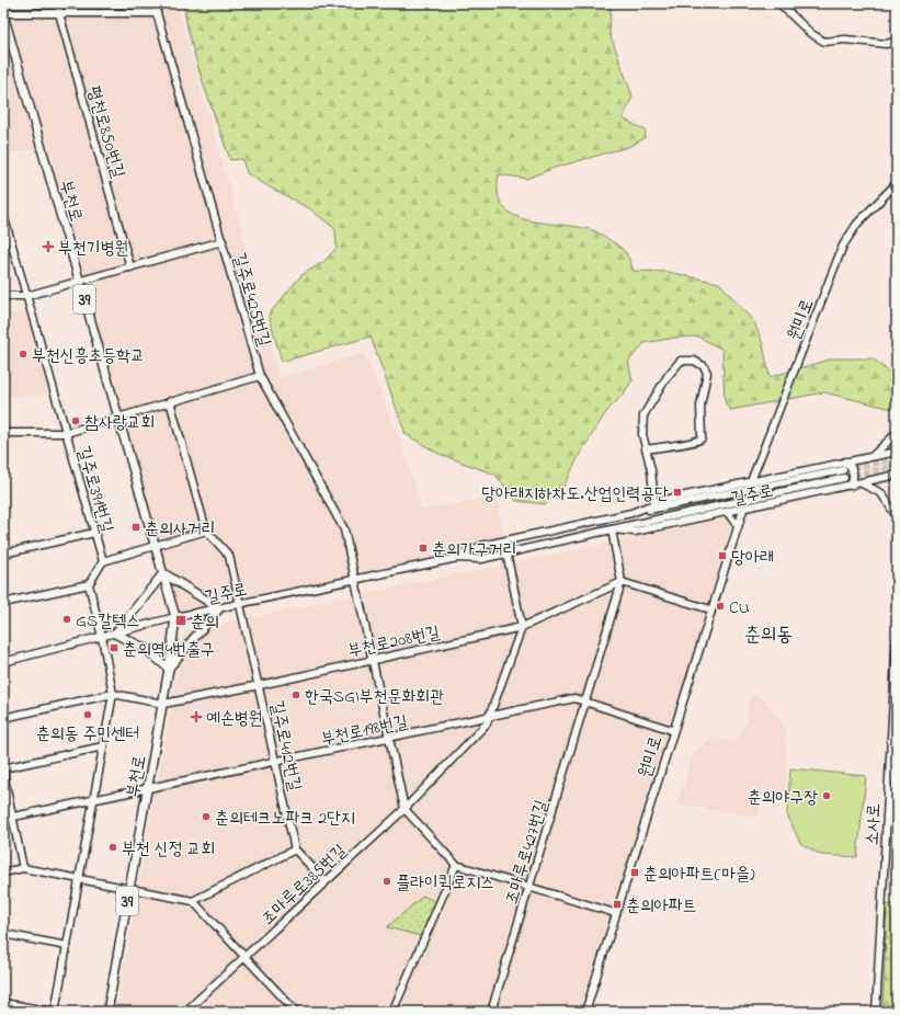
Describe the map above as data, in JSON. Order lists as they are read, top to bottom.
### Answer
{
  "streets": {
    "main road": ["부천로", "39"],
    "street": [
      "평천로850번길",
      "길주로425번길",
      "원미로",
      "길주로391번길",
      "길주로",
      "부천로208번길",
      "부천로198번길",
      "길주로412번길",
      "소사로",
      "조마루로427번길",
      "조마루로385번길"
    ]
  },
  "crossings": [
    ["부천로", "길주로"],
    ["부천로", "부천로208번길"],
    ["부천로", "부천로198번길"],
    ["길주로425번길", "길주로"],
    ["길주로425번길", "부천로208번길"],
    ["길주로425번길", "부천로198번길"],
    ["길주로425번길", "조마루로385번길"],
    ["원미로", "길주로"],
    ["원미로", "부천로198번길"],
    ["길주로", "길주로412번길"],
    ["부천로208번길", "길주로412번길"],
    ["부천로208번길", "조마루로427번길"],
    ["부천로208번길", "조마루로385번길"],
    ["부천로198번길", "길주로412번길"],
    ["부천로198번길", "조마루로427번길"],
    ["부천로198번길", "조마루로385번길"]
  ],
  "districts": ["춘의동"],
  "places": {
    "health": ["부천기병원", "예손병원"],
    "other": [
      "부천신흥초등학교",
      "참사랑교회",
      "CU",
      "GS칼텍스",
      "한국SGI부천문화회관",
      "춘의동 주민센터",
      "춘의야구장",
      "춘의테크노파크 2단지",
      "부천 신정 교회",
      "플라이퀵로지스"
    ],
    "transit": [
      "당아래지하차도.산업인력공단",
      "춘의사거리",
      "춘의가구거리",
      "당아래",
      "춘의",
      "춘의역4번출구",
      "춘의아파트(마을)",
      "춘의아파트"
    ]
  }
}
